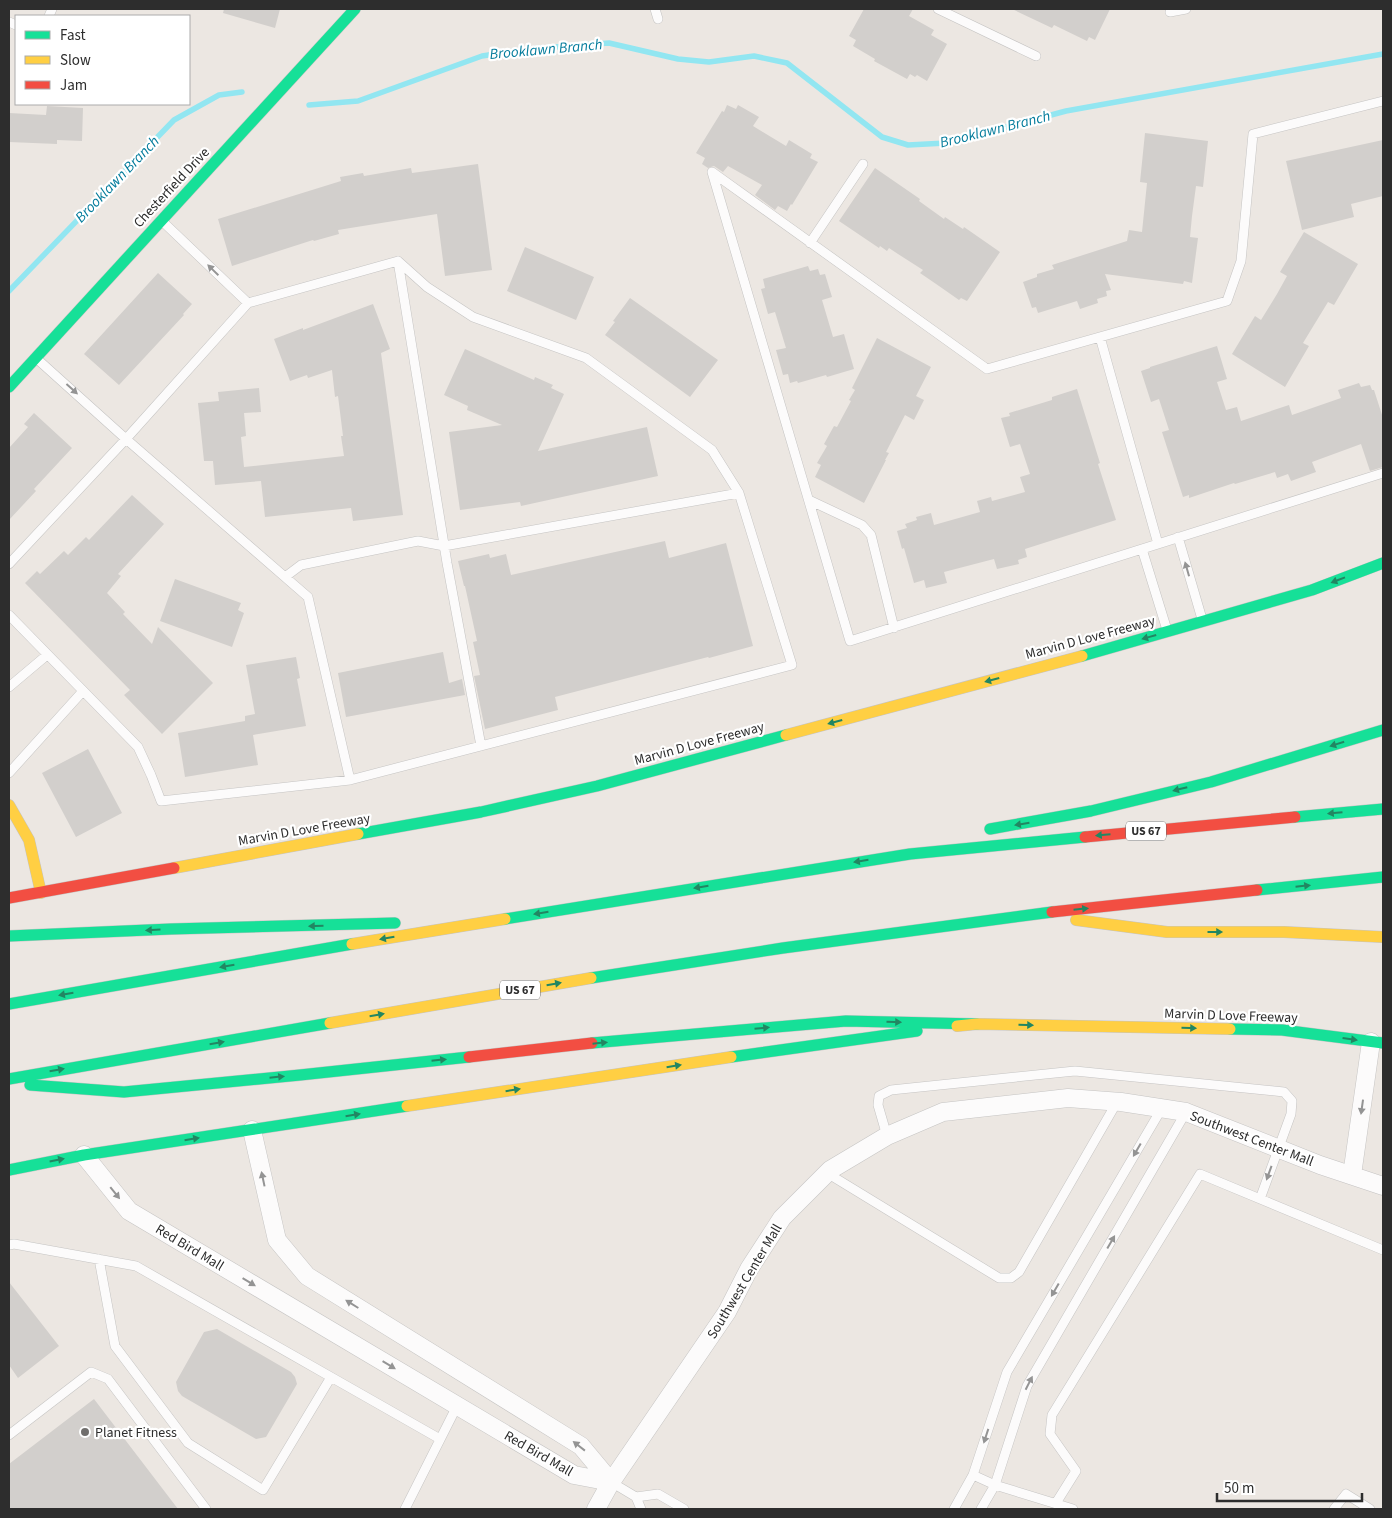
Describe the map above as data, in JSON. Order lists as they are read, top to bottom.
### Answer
{
  "streets": {
    "main road": ["Chesterfield Drive", "Marvin D Love Freeway", "US 67"],
    "street": ["Southwest Center Mall", "Red Bird Mall"]
  },
  "crossings": [
    ["Marvin D Love Freeway", "Red Bird Mall"],
    ["Southwest Center Mall", "Red Bird Mall"]
  ],
  "water": ["Brooklawn Branch"],
  "places": ["Planet Fitness"],
  "legend": ["Fast", "Slow", "Jam"],
  "scale_bar": "50 m"
}
